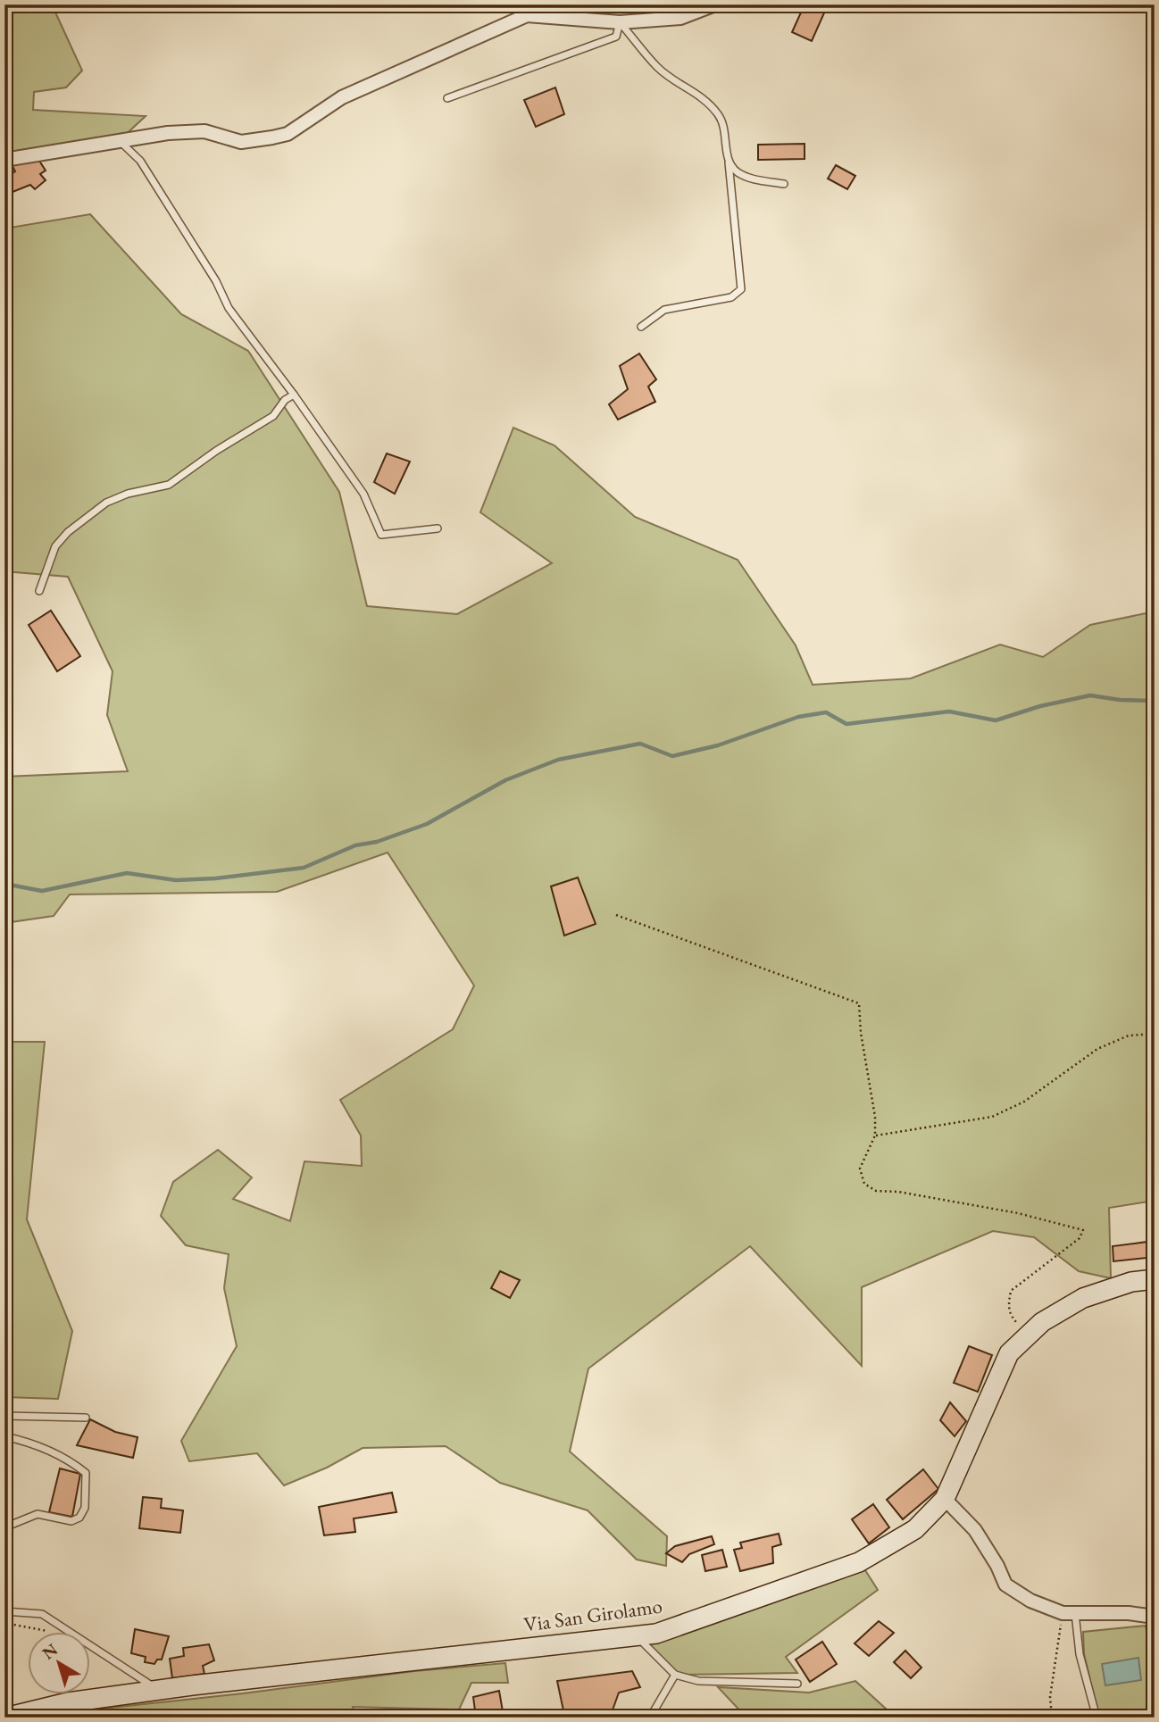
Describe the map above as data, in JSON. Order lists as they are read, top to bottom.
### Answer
{
  "streets": {
    "street": ["Via San Girolamo"]
  },
  "north": "top left"
}
